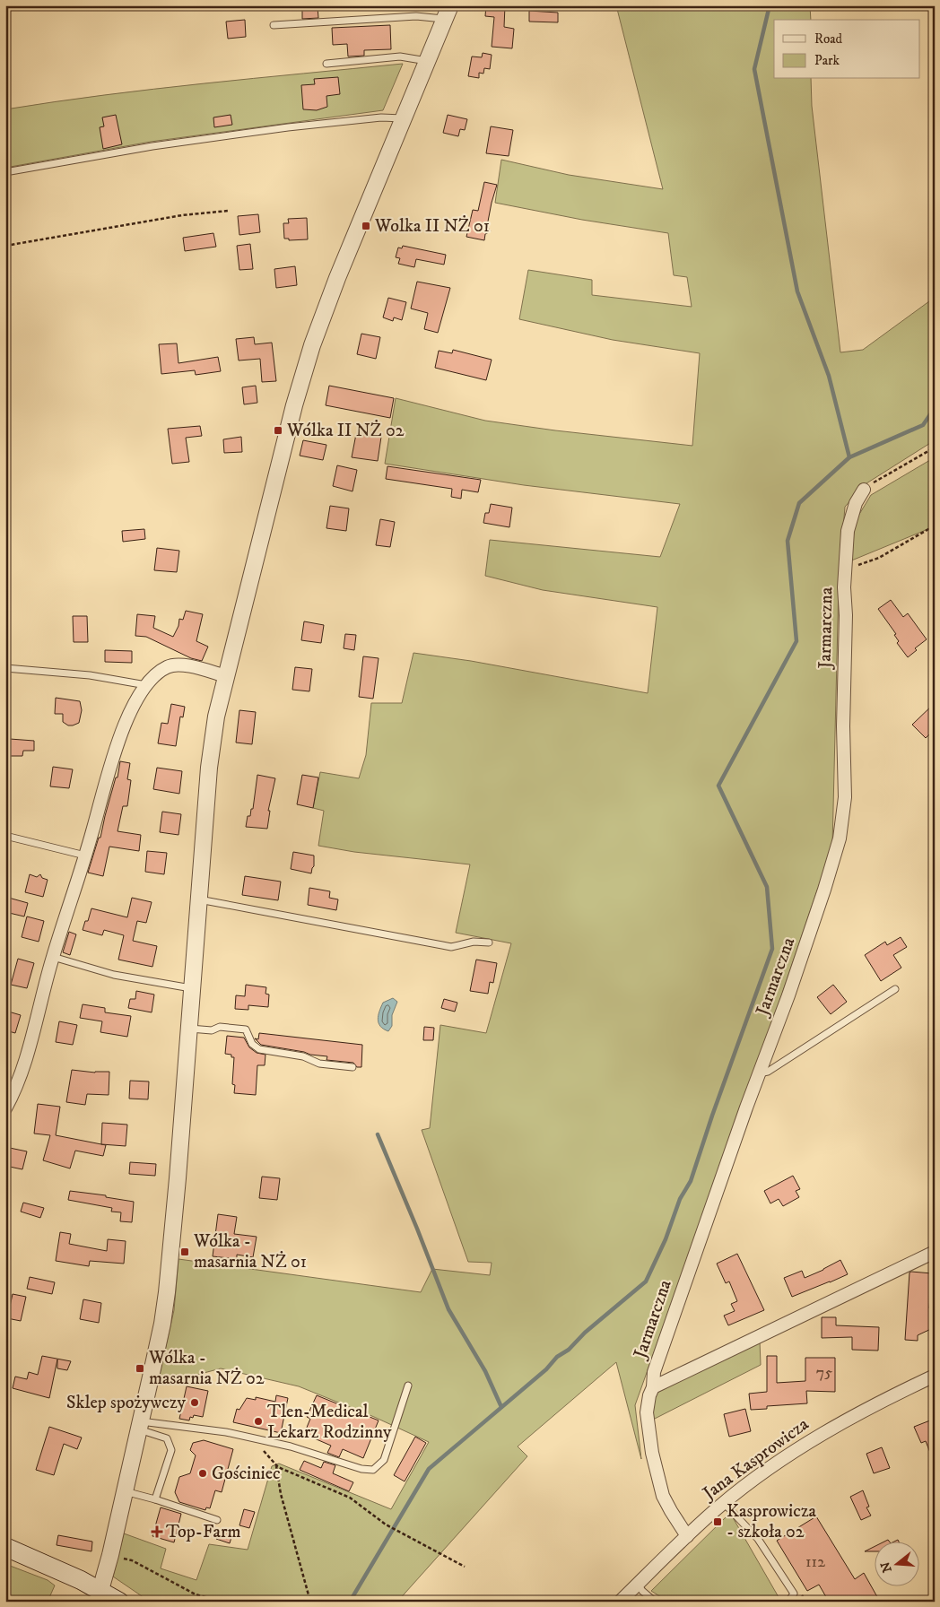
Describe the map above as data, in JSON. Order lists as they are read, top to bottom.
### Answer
{
  "streets": {
    "street": ["Jarmarczna", "Jana Kasprowicza"]
  },
  "crossings": [
    ["Jarmarczna", "Jana Kasprowicza"]
  ],
  "places": {
    "transit": [
      "Wolka II NŻ 01",
      "Wólka II NŻ 02",
      "Wólka - masarnia NŻ 01",
      "Wólka - masarnia NŻ 02",
      "Kasprowicza - szkoła 02"
    ],
    "other": ["Sklep spożywczy", "Tlen-Medical Lekarz Rodzinny", "Gościniec"],
    "health": ["Top-Farm"]
  },
  "house_numbers": ["75", "112"],
  "legend": ["Road", "Park"],
  "north": "left"
}
